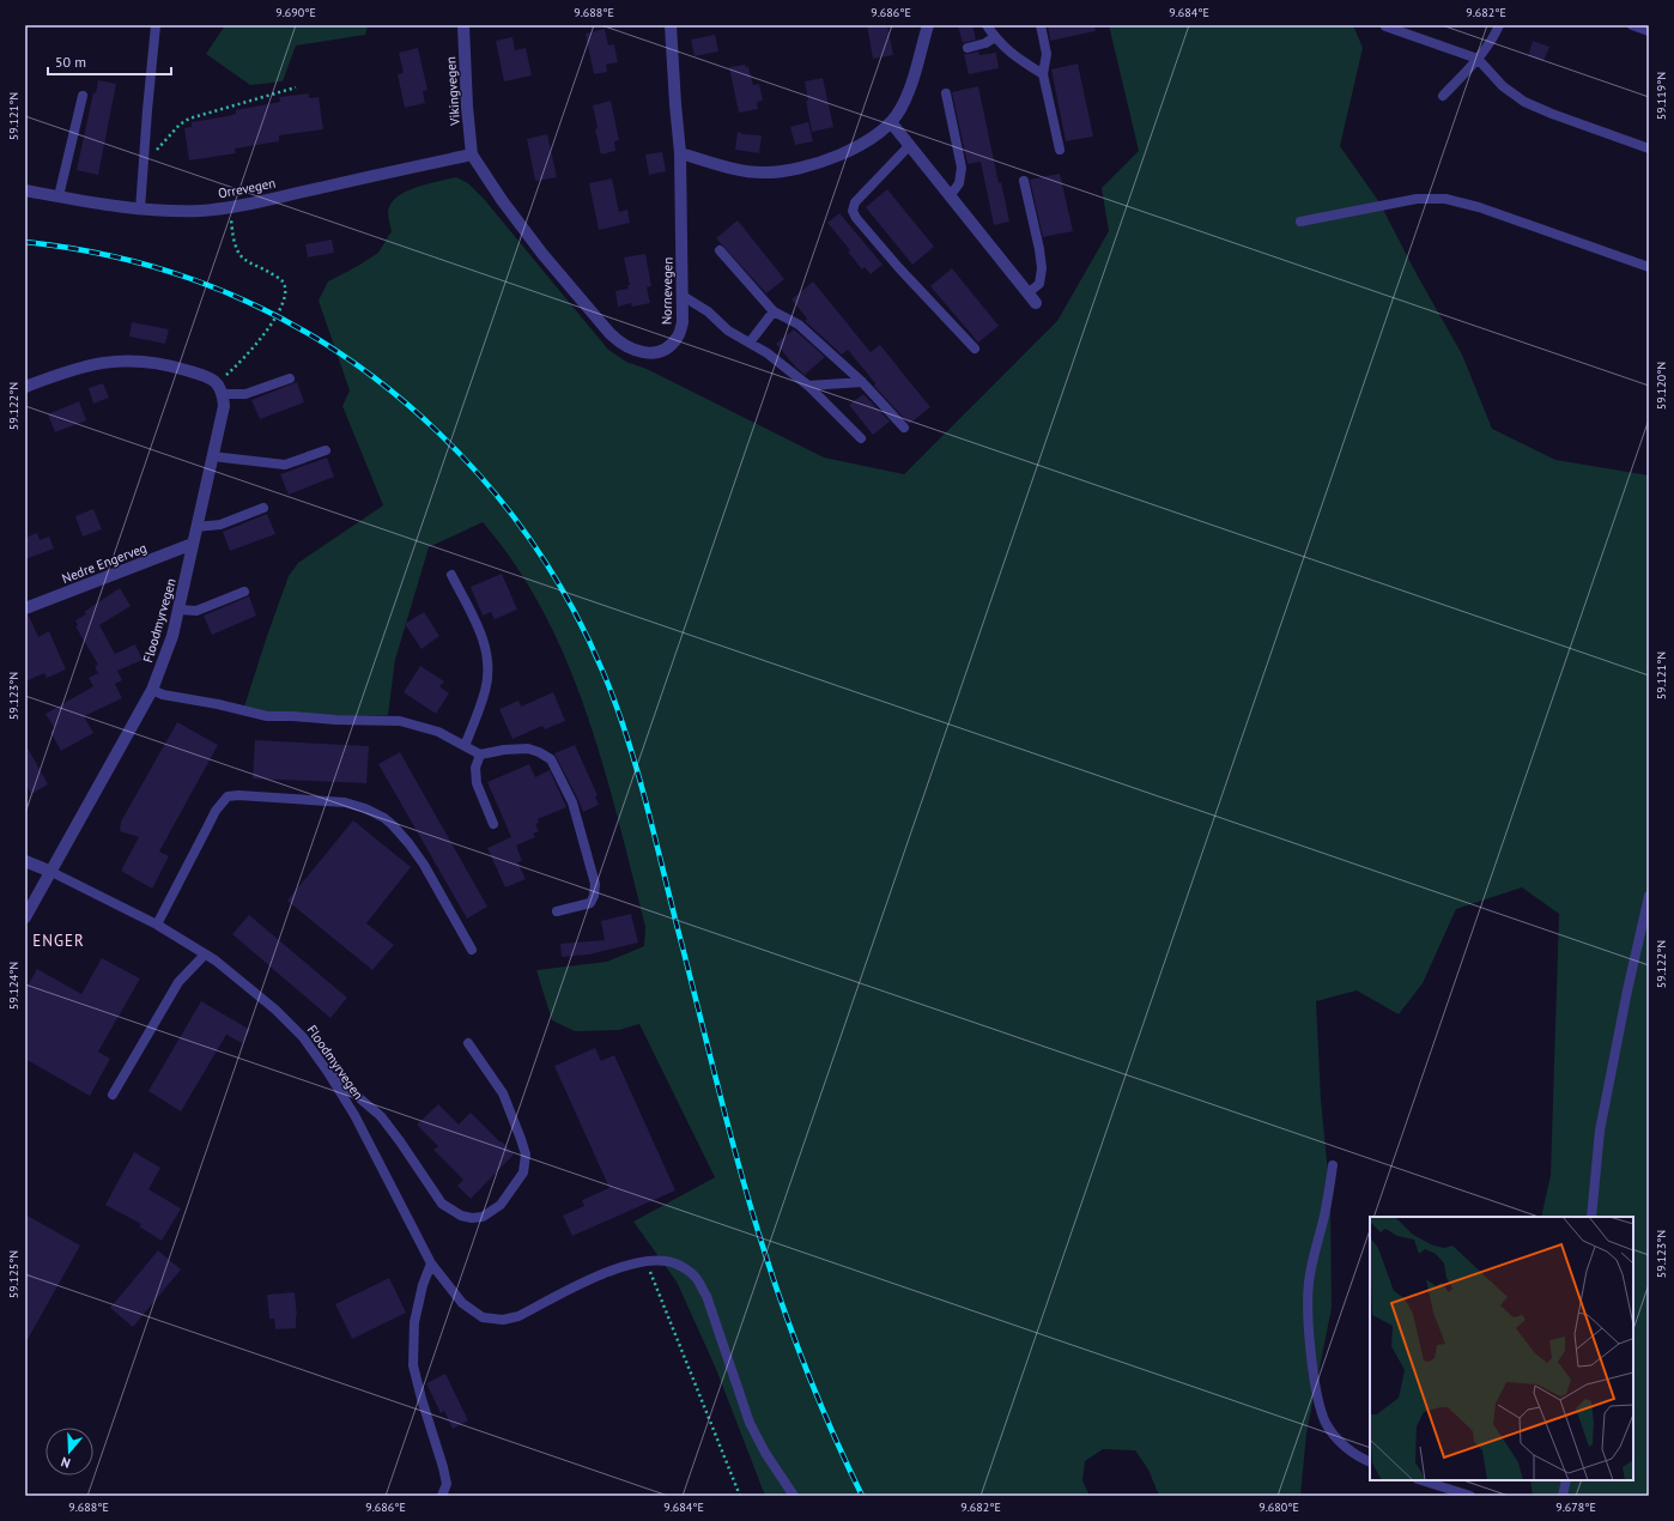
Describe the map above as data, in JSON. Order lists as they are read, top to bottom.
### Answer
{
  "streets": {
    "street": [
      "Vikingvegen",
      "Orrevegen",
      "Nornevegen",
      "Nedre Engerveg",
      "Floodmyrvegen"
    ]
  },
  "crossings": [
    ["Vikingvegen", "Orrevegen"],
    ["Vikingvegen", "Nornevegen"],
    ["Orrevegen", "Nornevegen"],
    ["Nedre Engerveg", "Floodmyrvegen"]
  ],
  "districts": ["ENGER"],
  "scale_bar": "50 m",
  "north": "bottom",
  "coordinates": [
    "9.690°E",
    "9.688°E",
    "9.686°E",
    "9.684°E",
    "9.682°E",
    "59.119°N",
    "59.121°N",
    "59.120°N",
    "59.122°N",
    "59.123°N",
    "59.124°N",
    "59.125°N",
    "9.680°E",
    "9.678°E"
  ]
}
